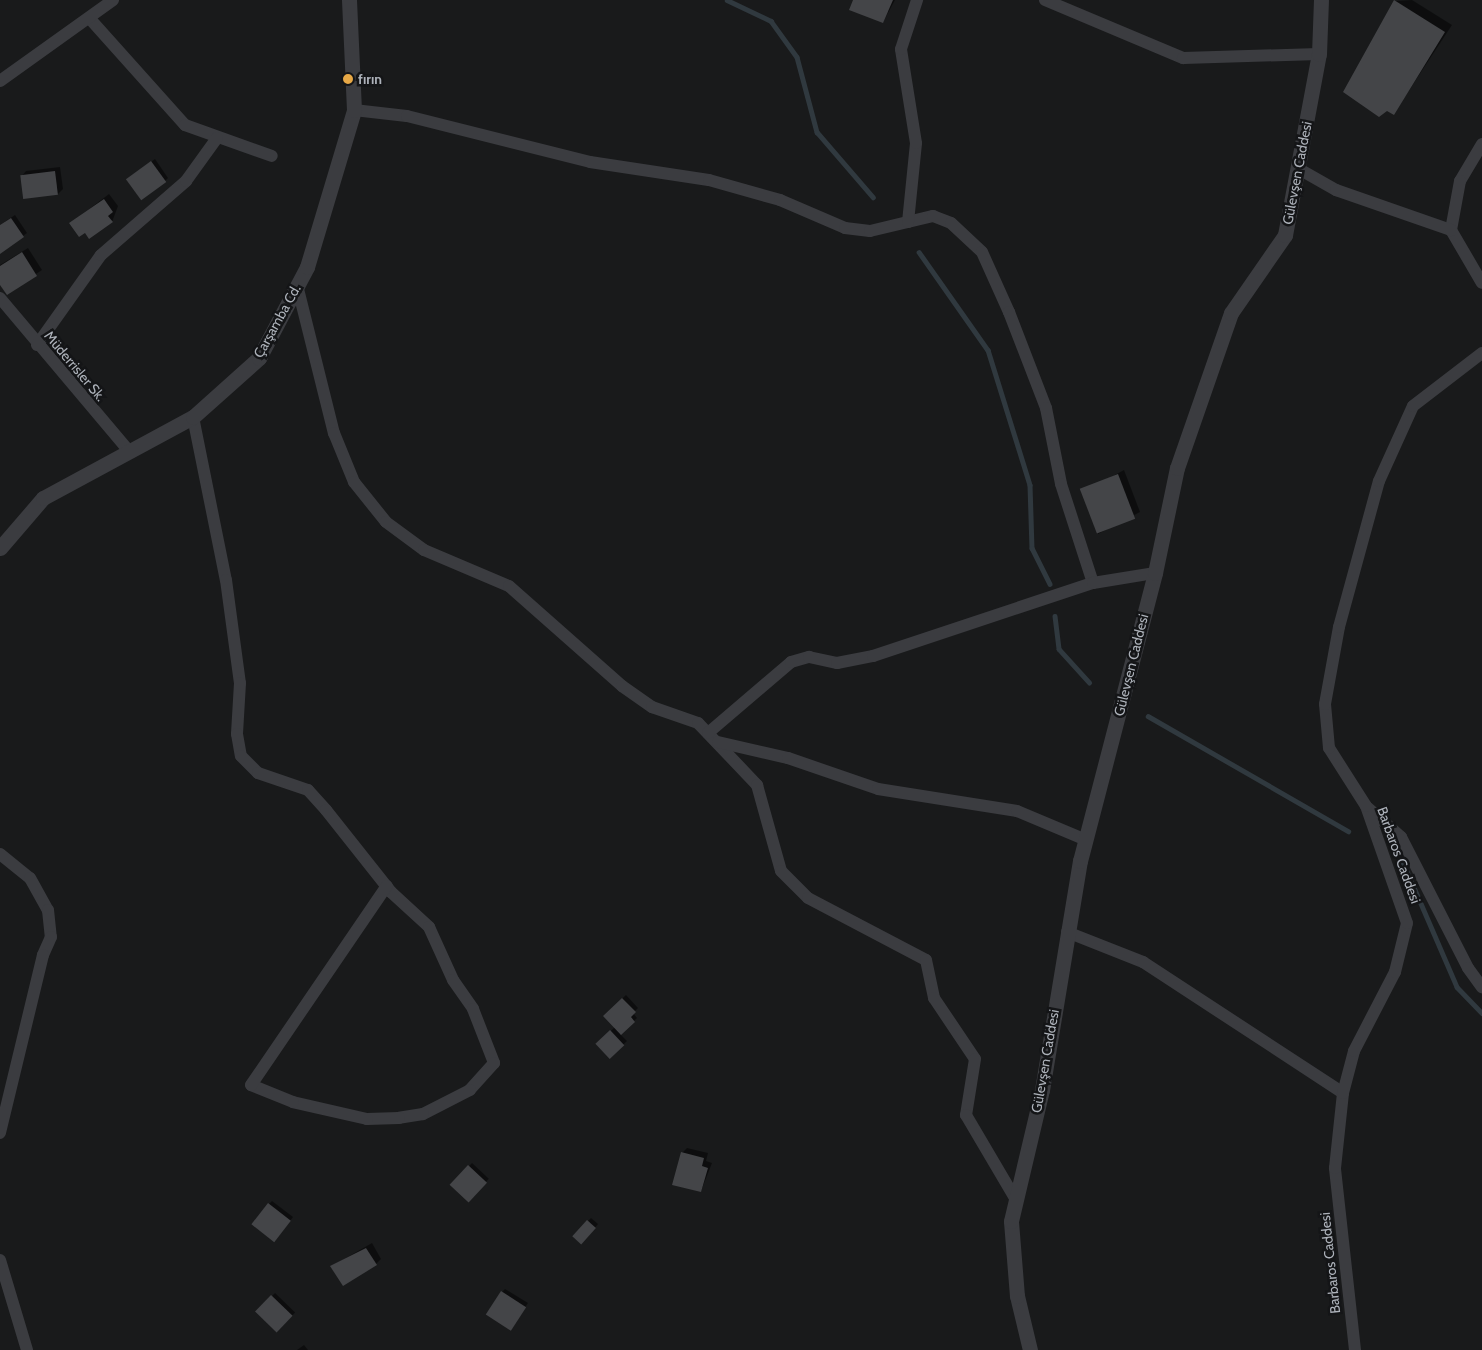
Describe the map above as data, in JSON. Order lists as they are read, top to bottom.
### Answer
{
  "streets": {
    "street": [
      "Gülevşen Caddesi",
      "Çarşamba Cd.",
      "Müderrisler Sk.",
      "Barbaros Caddesi"
    ]
  },
  "crossings": [
    ["Çarşamba Cd.", "Müderrisler Sk."]
  ],
  "places": ["fırın"]
}
